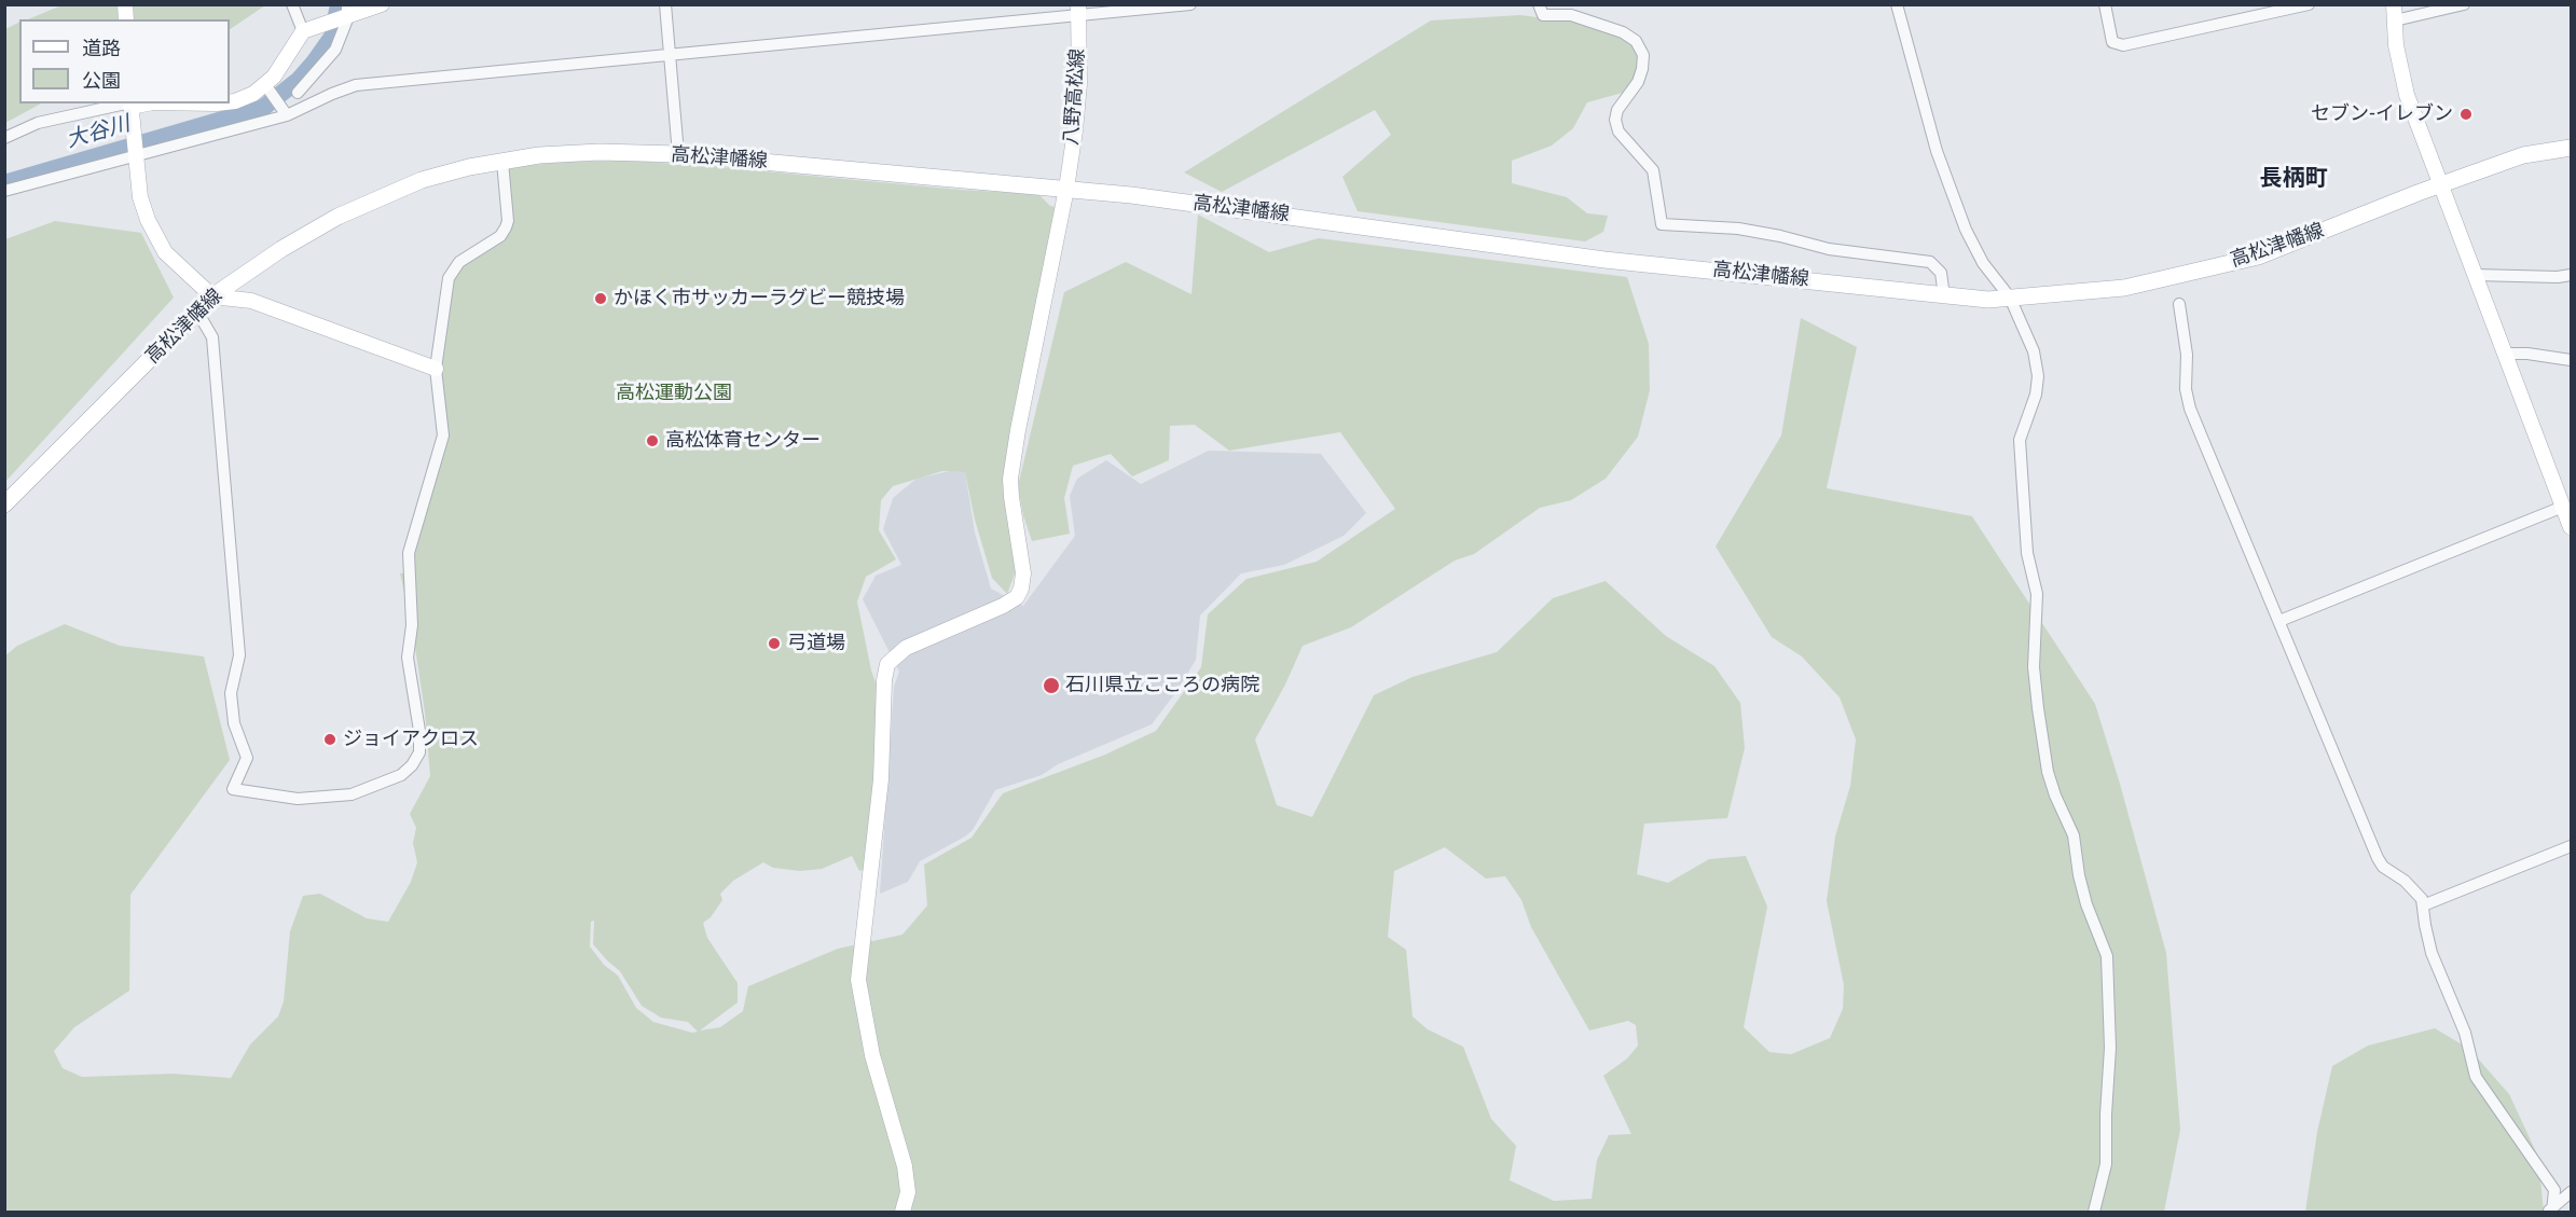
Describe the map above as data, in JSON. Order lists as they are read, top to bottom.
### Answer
{
  "streets": {
    "main road": ["高松津幡線"],
    "street": ["八野高松線"]
  },
  "crossings": [
    ["八野高松線", "高松津幡線"]
  ],
  "districts": ["長柄町"],
  "water": ["大谷川"],
  "parks": ["高松運動公園"],
  "places": [
    "セブン-イレブン",
    "かほく市サッカーラグビー競技場",
    "高松体育センター",
    "弓道場",
    "石川県立こころの病院",
    "ジョイアクロス"
  ],
  "legend": ["道路", "公園"]
}
